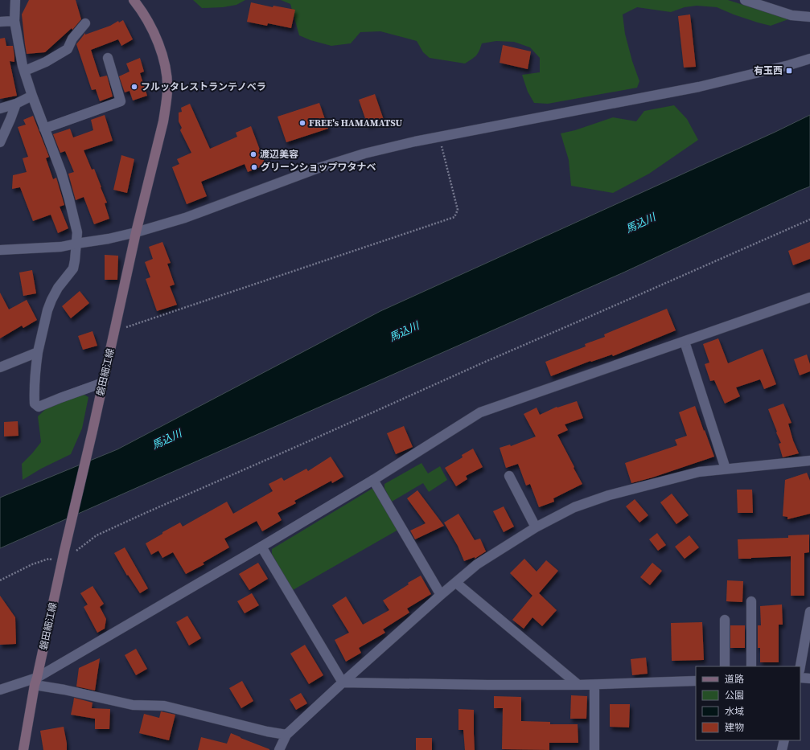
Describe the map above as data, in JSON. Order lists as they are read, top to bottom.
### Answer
{
  "streets": {
    "main road": ["磐田細江線"]
  },
  "water": ["馬込川"],
  "places": {
    "transit": ["有玉西"],
    "other": [
      "フルッタレストランテノベラ",
      "FREE's HAMAMATSU",
      "渡辺美容",
      "グリーンショップワタナベ"
    ]
  },
  "legend": [
    "道路",
    "公園",
    "水域",
    "建物"
  ]
}
